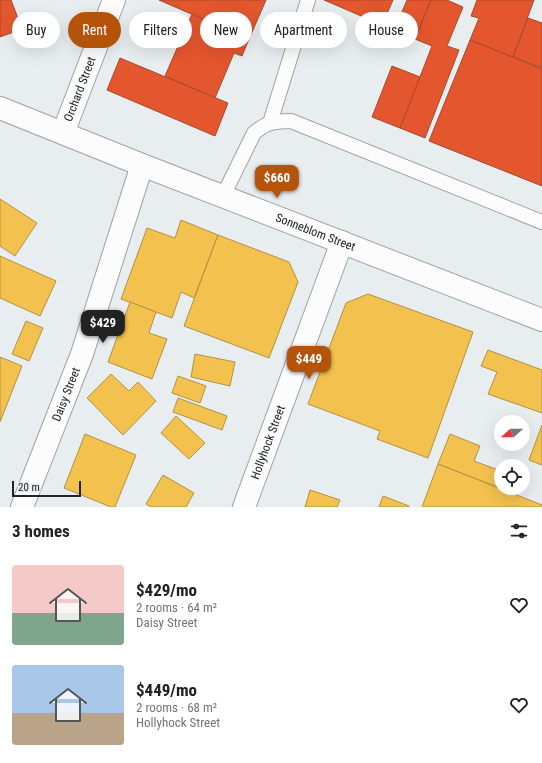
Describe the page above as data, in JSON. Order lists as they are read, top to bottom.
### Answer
{
  "streets": {
    "street": [
      "Orchard Street",
      "Sonneblom Street",
      "Daisy Street",
      "Hollyhock Street"
    ]
  },
  "crossings": [
    ["Orchard Street", "Sonneblom Street"],
    ["Sonneblom Street", "Daisy Street"],
    ["Sonneblom Street", "Hollyhock Street"]
  ],
  "scale_bar": "20 m",
  "north": "left",
  "page": {
    "chip": [
      "Buy",
      "Rent",
      "Filters",
      "New",
      "Apartment",
      "House"
    ],
    "price": ["$660", "$429", "$449"],
    "scale": "20 m",
    "heading": "3 homes",
    "list": [
      {
        "name": "$429/mo",
        "note": "2 rooms · 64 m² · Daisy Street"
      },
      {
        "name": "$449/mo",
        "note": "2 rooms · 68 m² · Hollyhock Street"
      }
    ]
  }
}
